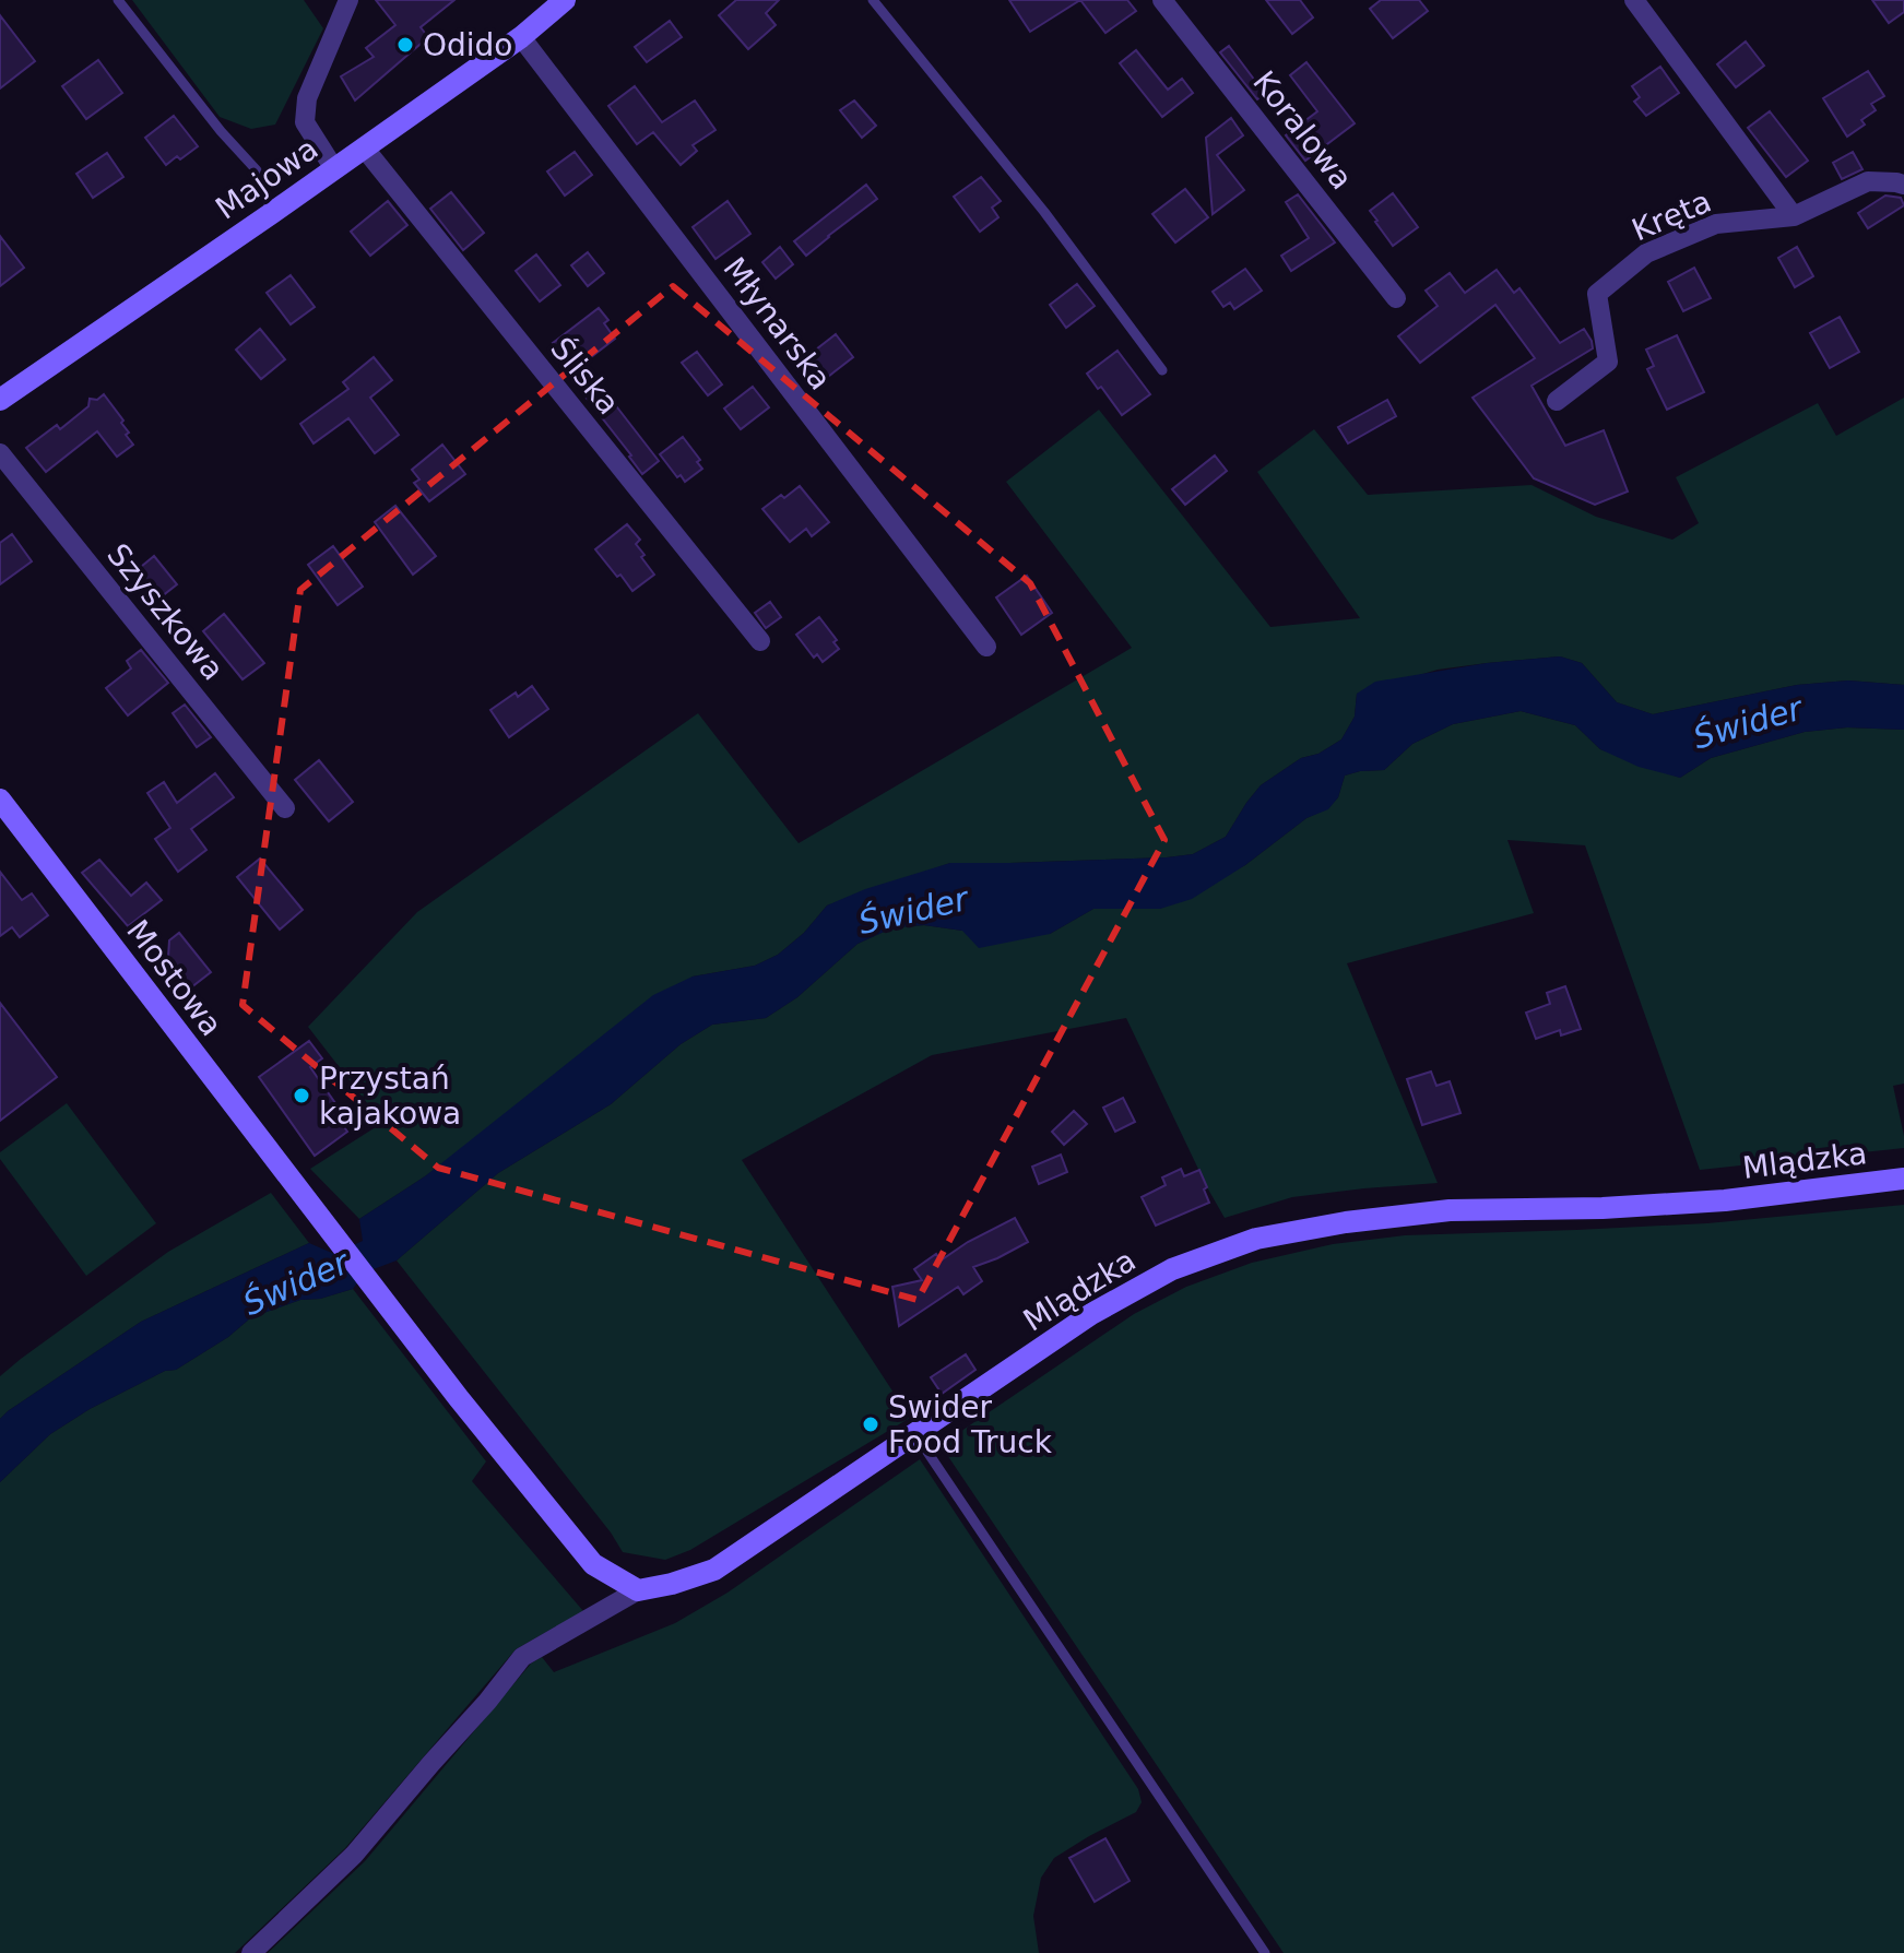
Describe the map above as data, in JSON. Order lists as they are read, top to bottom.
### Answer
{
  "streets": {
    "street": [
      "Koralowa",
      "Majowa",
      "Kręta",
      "Młynarska",
      "Śliska",
      "Szyszkowa",
      "Mostowa",
      "Mlądzka"
    ]
  },
  "crossings": [
    ["Majowa", "Młynarska"],
    ["Majowa", "Śliska"],
    ["Mostowa", "Mlądzka"]
  ],
  "water": ["Świder"],
  "places": ["Odido", "Przystań kajakowa", "Swider Food Truck"]
}
